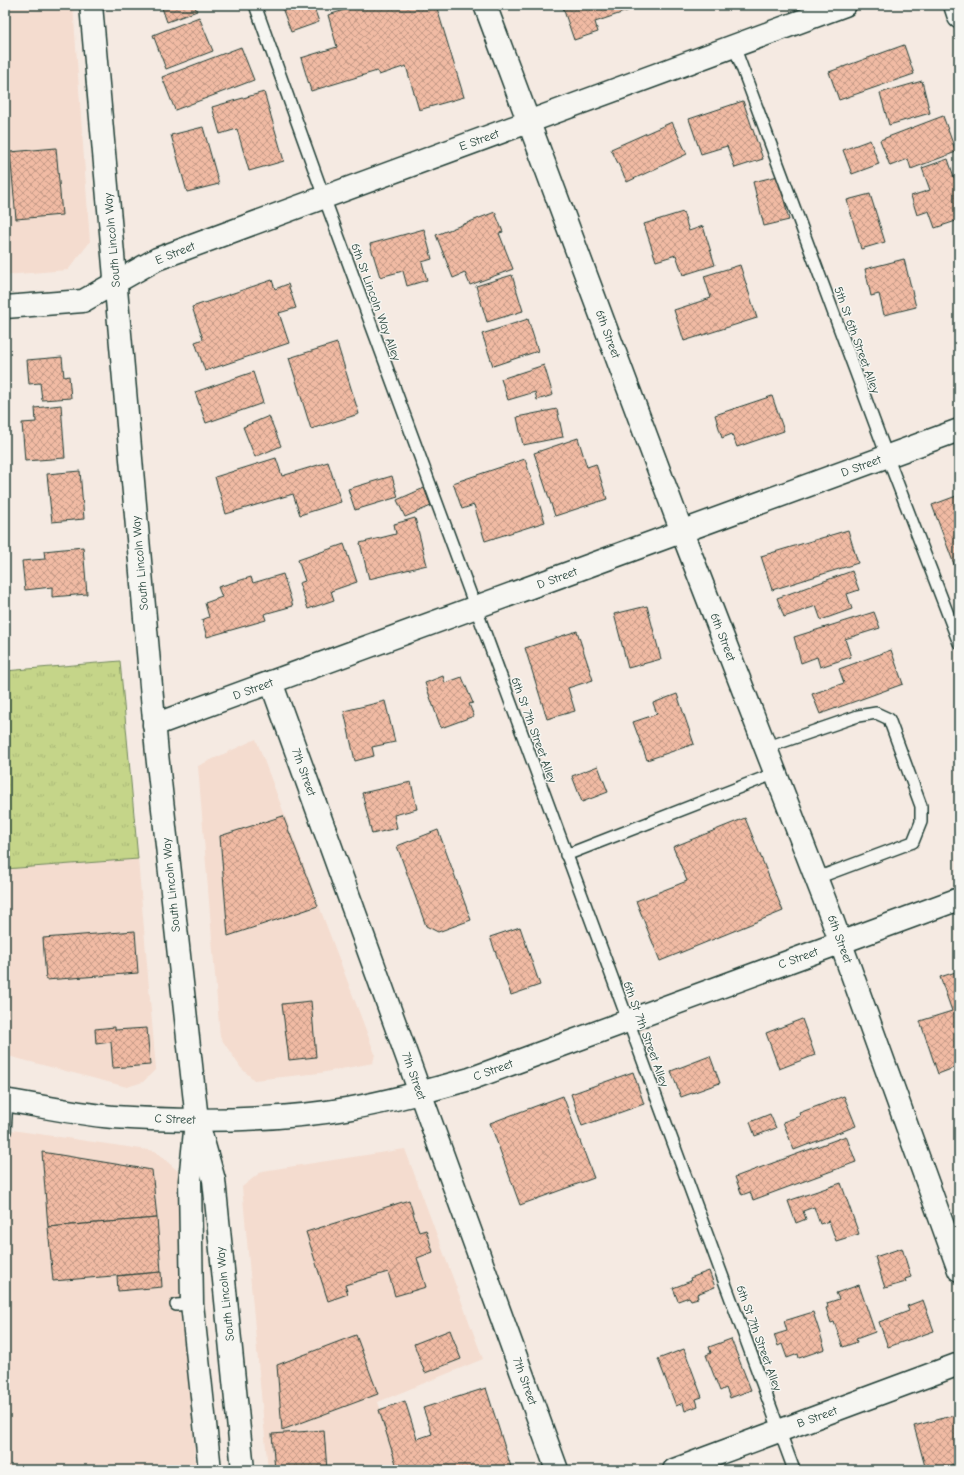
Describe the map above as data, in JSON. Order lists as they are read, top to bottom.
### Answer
{
  "streets": {
    "street": [
      "E Street",
      "South Lincoln Way",
      "6th Street",
      "D Street",
      "7th Street",
      "C Street",
      "B Street"
    ],
    "lane": ["6th St Lincoln Way Alley", "5th St 6th Street Alley", "6th St 7th Street Alley"]
  },
  "crossings": [
    ["E Street", "South Lincoln Way"],
    ["E Street", "6th St Lincoln Way Alley"],
    ["E Street", "6th Street"],
    ["E Street", "5th St 6th Street Alley"],
    ["South Lincoln Way", "D Street"],
    ["South Lincoln Way", "C Street"],
    ["6th St Lincoln Way Alley", "D Street"],
    ["6th St Lincoln Way Alley", "6th St 7th Street Alley"],
    ["6th Street", "D Street"],
    ["6th Street", "C Street"],
    ["5th St 6th Street Alley", "D Street"],
    ["D Street", "6th St 7th Street Alley"],
    ["D Street", "7th Street"],
    ["6th St 7th Street Alley", "C Street"],
    ["6th St 7th Street Alley", "B Street"],
    ["7th Street", "C Street"]
  ]
}
